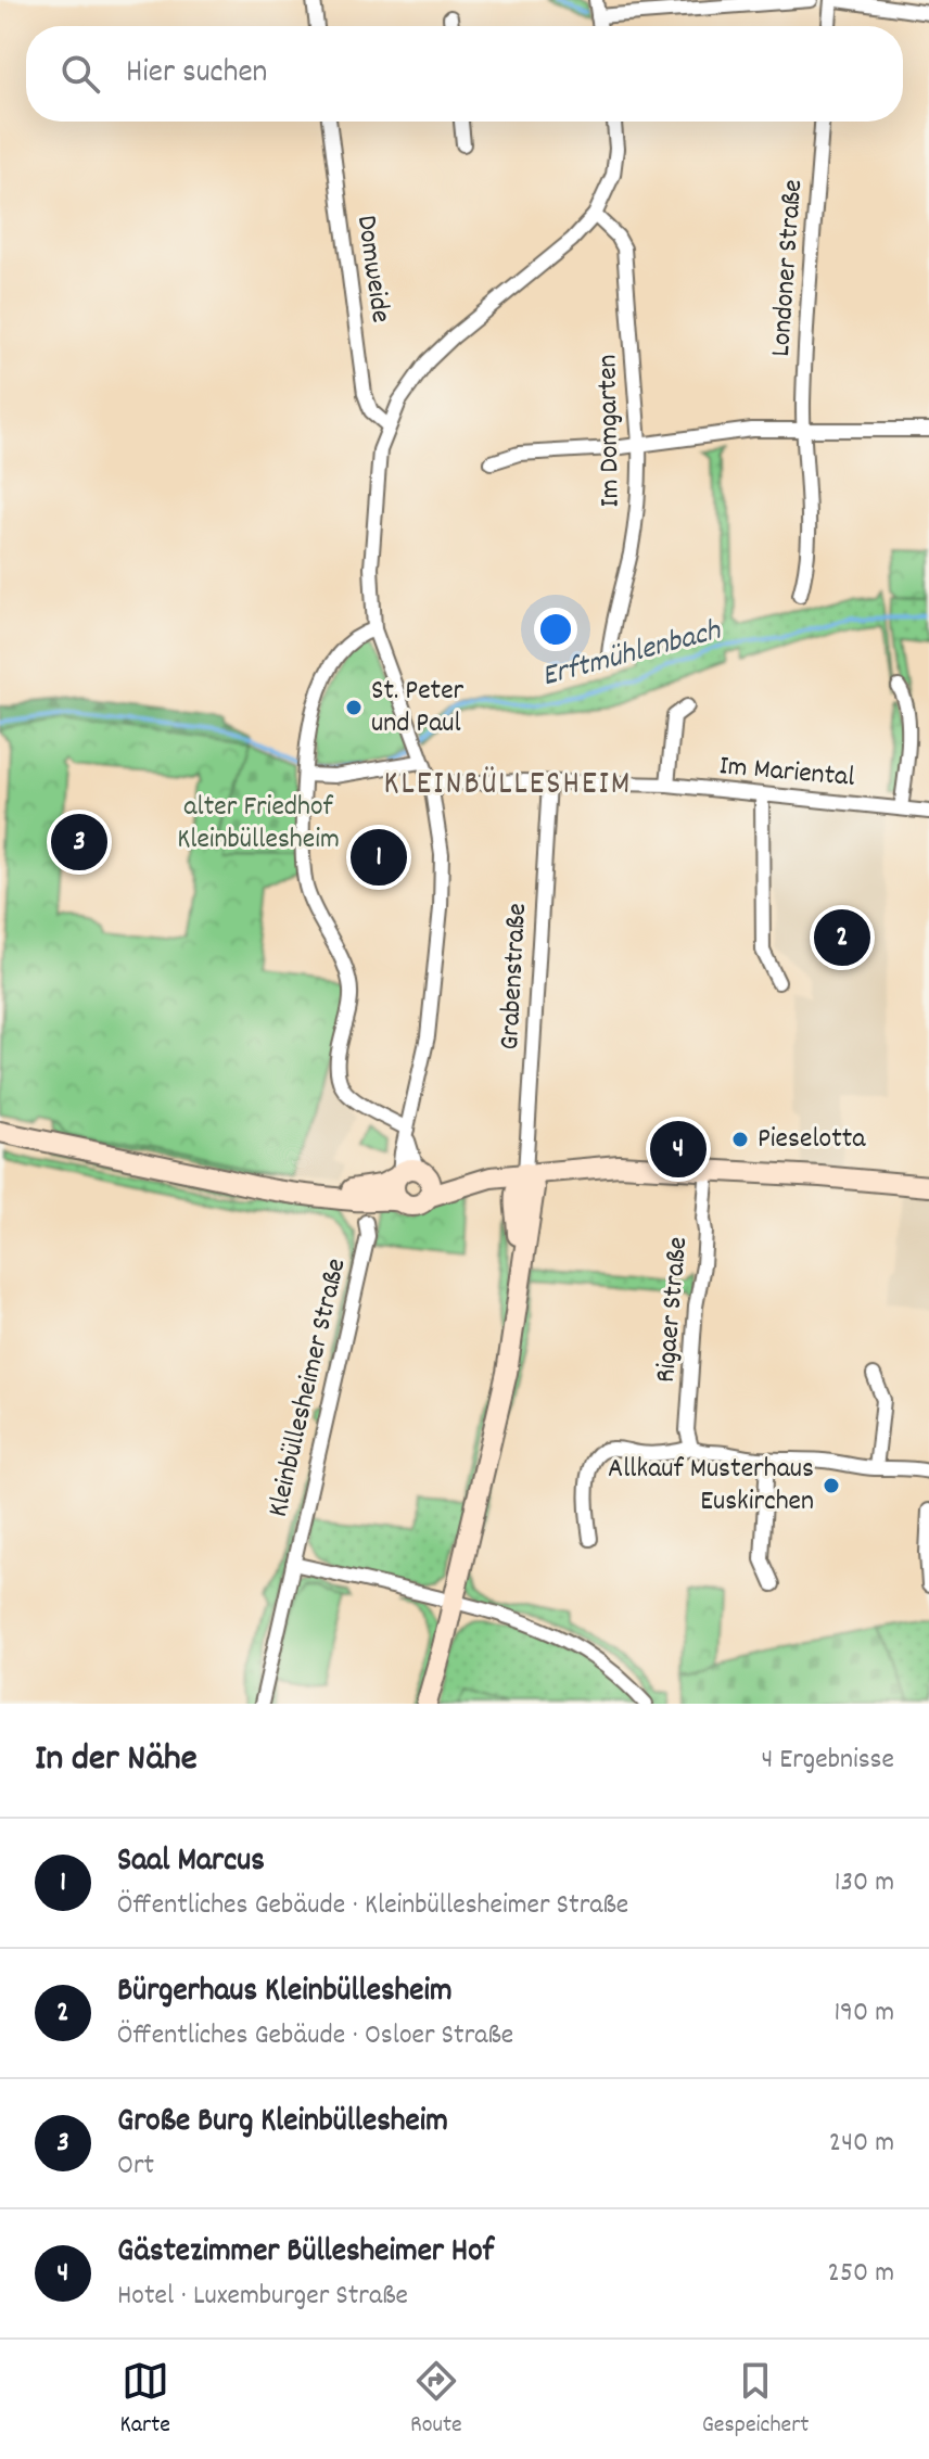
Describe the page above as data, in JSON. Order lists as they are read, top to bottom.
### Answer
{
  "streets": {
    "street": [
      "Londoner Straße",
      "Domweide",
      "Im Domgarten",
      "Im Mariental",
      "Grabenstraße",
      "Rigaer Straße",
      "Kleinbüllesheimer Straße"
    ]
  },
  "crossings": [
    ["Im Mariental", "Grabenstraße"]
  ],
  "districts": ["KLEINBÜLLESHEIM"],
  "water": ["Erftmühlenbach"],
  "parks": ["alter Friedhof Kleinbüllesheim"],
  "places": ["St. Peter und Paul", "Pieselotta", "Allkauf Musterhaus Euskirchen"],
  "page": {
    "search": "Hier suchen",
    "pins": [
      "3",
      "1",
      "2",
      "4"
    ],
    "heading": ["In der Nähe", "4 Ergebnisse"],
    "list": [
      {
        "mark": "1",
        "name": "Saal Marcus",
        "note": "Öffentliches Gebäude · Kleinbüllesheimer Straße",
        "value": "130 m"
      },
      {
        "mark": "2",
        "name": "Bürgerhaus Kleinbüllesheim",
        "note": "Öffentliches Gebäude · Osloer Straße",
        "value": "190 m"
      },
      {
        "mark": "3",
        "name": "Große Burg Kleinbüllesheim",
        "note": "Ort",
        "value": "240 m"
      },
      {
        "mark": "4",
        "name": "Gästezimmer Büllesheimer Hof",
        "note": "Hotel · Luxemburger Straße",
        "value": "250 m"
      }
    ],
    "nav": ["Karte", "Route", "Gespeichert"]
  }
}
